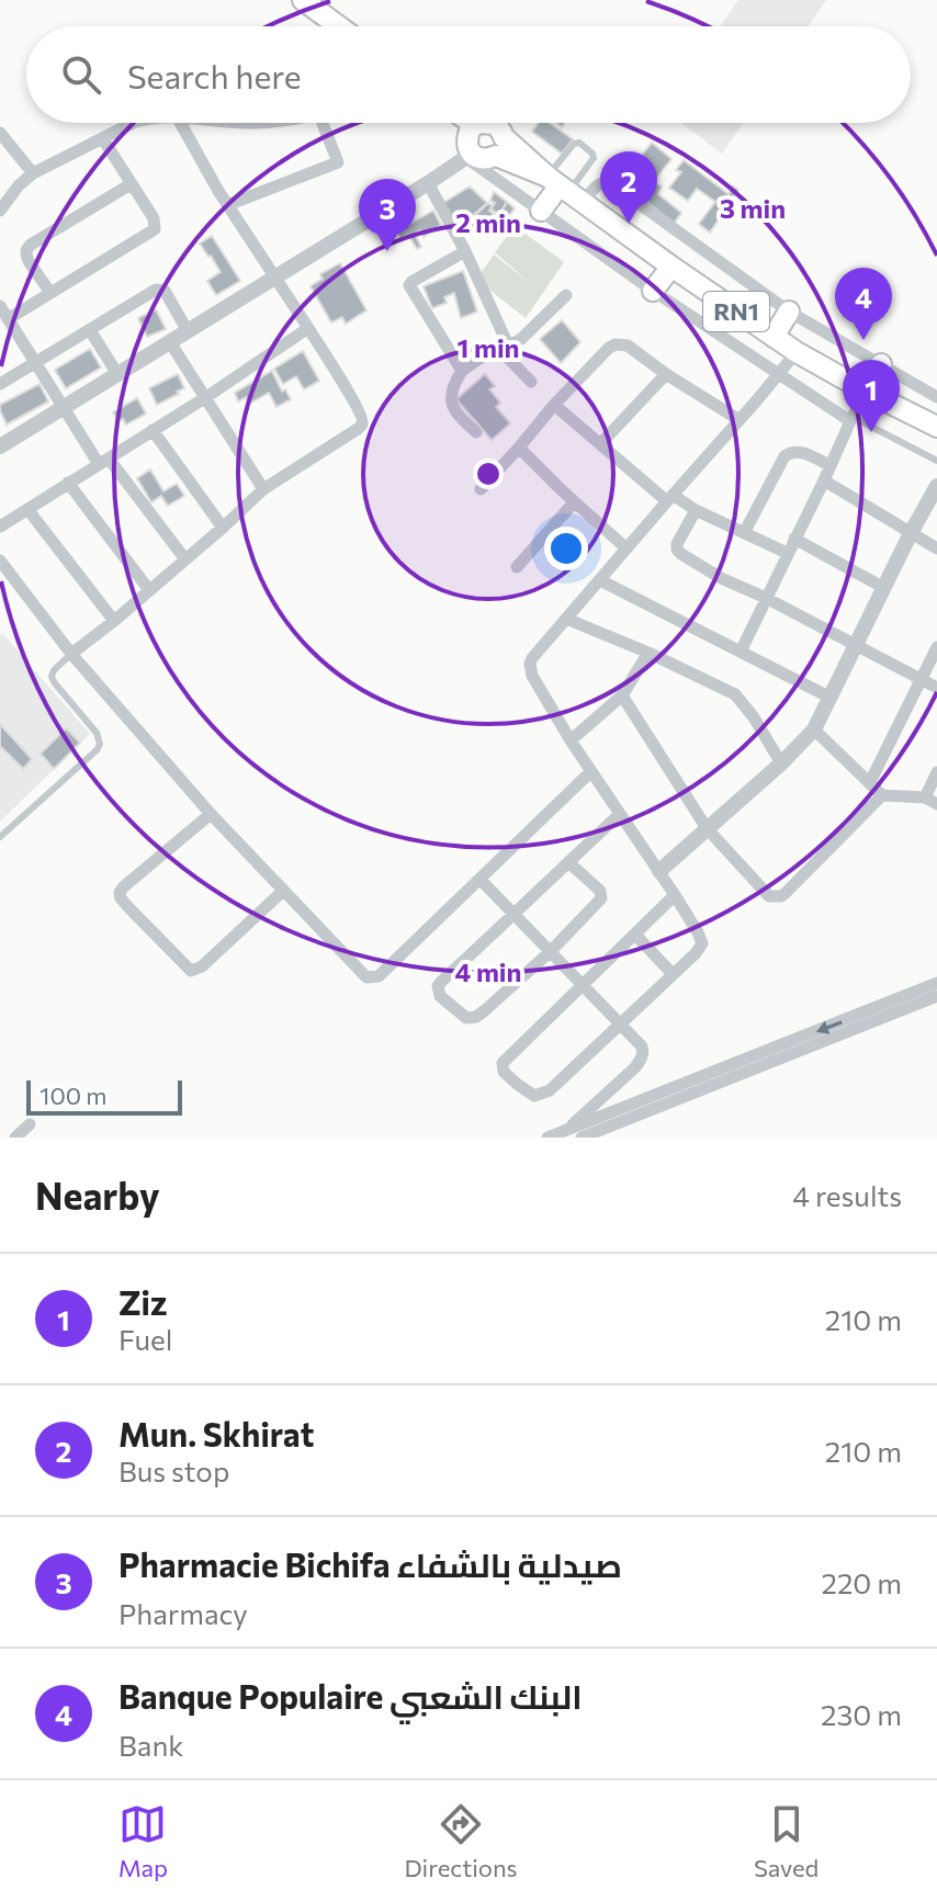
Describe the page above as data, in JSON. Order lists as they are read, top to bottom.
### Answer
{
  "streets": {
    "main road": ["RN1"]
  },
  "scale_bar": "100 m",
  "page": {
    "search": "Search here",
    "pins": [
      "2",
      "3",
      "4",
      "1"
    ],
    "scale": "100 m",
    "heading": ["Nearby", "4 results"],
    "list": [
      {
        "mark": "1",
        "name": "Ziz",
        "note": "Fuel",
        "value": "210 m"
      },
      {
        "mark": "2",
        "name": "Mun. Skhirat",
        "note": "Bus stop",
        "value": "210 m"
      },
      {
        "mark": "3",
        "name": "Pharmacie Bichifa صيدلية بالشفاء",
        "note": "Pharmacy",
        "value": "220 m"
      },
      {
        "mark": "4",
        "name": "Banque Populaire البنك الشعبي",
        "note": "Bank",
        "value": "230 m"
      }
    ],
    "nav": ["Map", "Directions", "Saved"]
  },
  "rings": [
    "3 min",
    "2 min",
    "1 min",
    "4 min"
  ]
}
